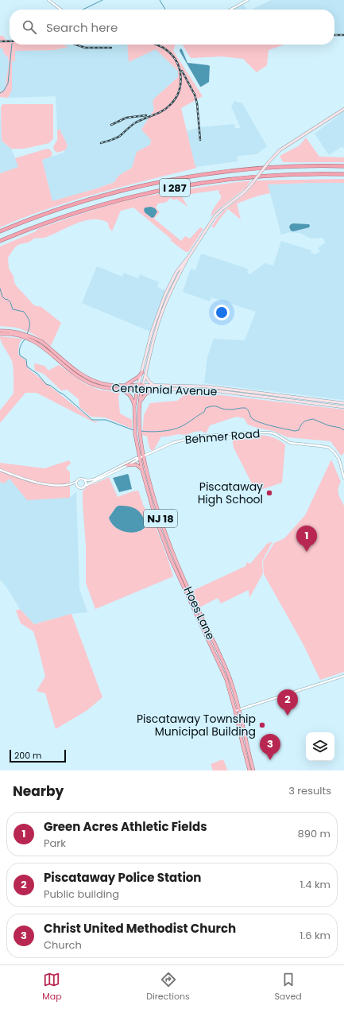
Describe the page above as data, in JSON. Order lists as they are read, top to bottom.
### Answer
{
  "streets": {
    "highway": [
      "I 287",
      "Centennial Avenue",
      "NJ 18",
      "Hoes Lane"
    ],
    "street": ["Behmer Road"]
  },
  "crossings": [
    ["Centennial Avenue", "NJ 18"],
    ["Behmer Road", "NJ 18"],
    ["Behmer Road", "Hoes Lane"],
    ["NJ 18", "Hoes Lane"]
  ],
  "places": ["Piscataway High School", "Piscataway Township Municipal Building"],
  "scale_bar": "200 m",
  "page": {
    "search": "Search here",
    "pins": ["1", "2", "3"],
    "scale": "200 m",
    "heading": ["Nearby", "3 results"],
    "list": [
      {
        "mark": "1",
        "name": "Green Acres Athletic Fields",
        "note": "Park",
        "value": "890 m"
      },
      {
        "mark": "2",
        "name": "Piscataway Police Station",
        "note": "Public building",
        "value": "1.4 km"
      },
      {
        "mark": "3",
        "name": "Christ United Methodist Church",
        "note": "Church",
        "value": "1.6 km"
      }
    ],
    "nav": ["Map", "Directions", "Saved"]
  }
}
